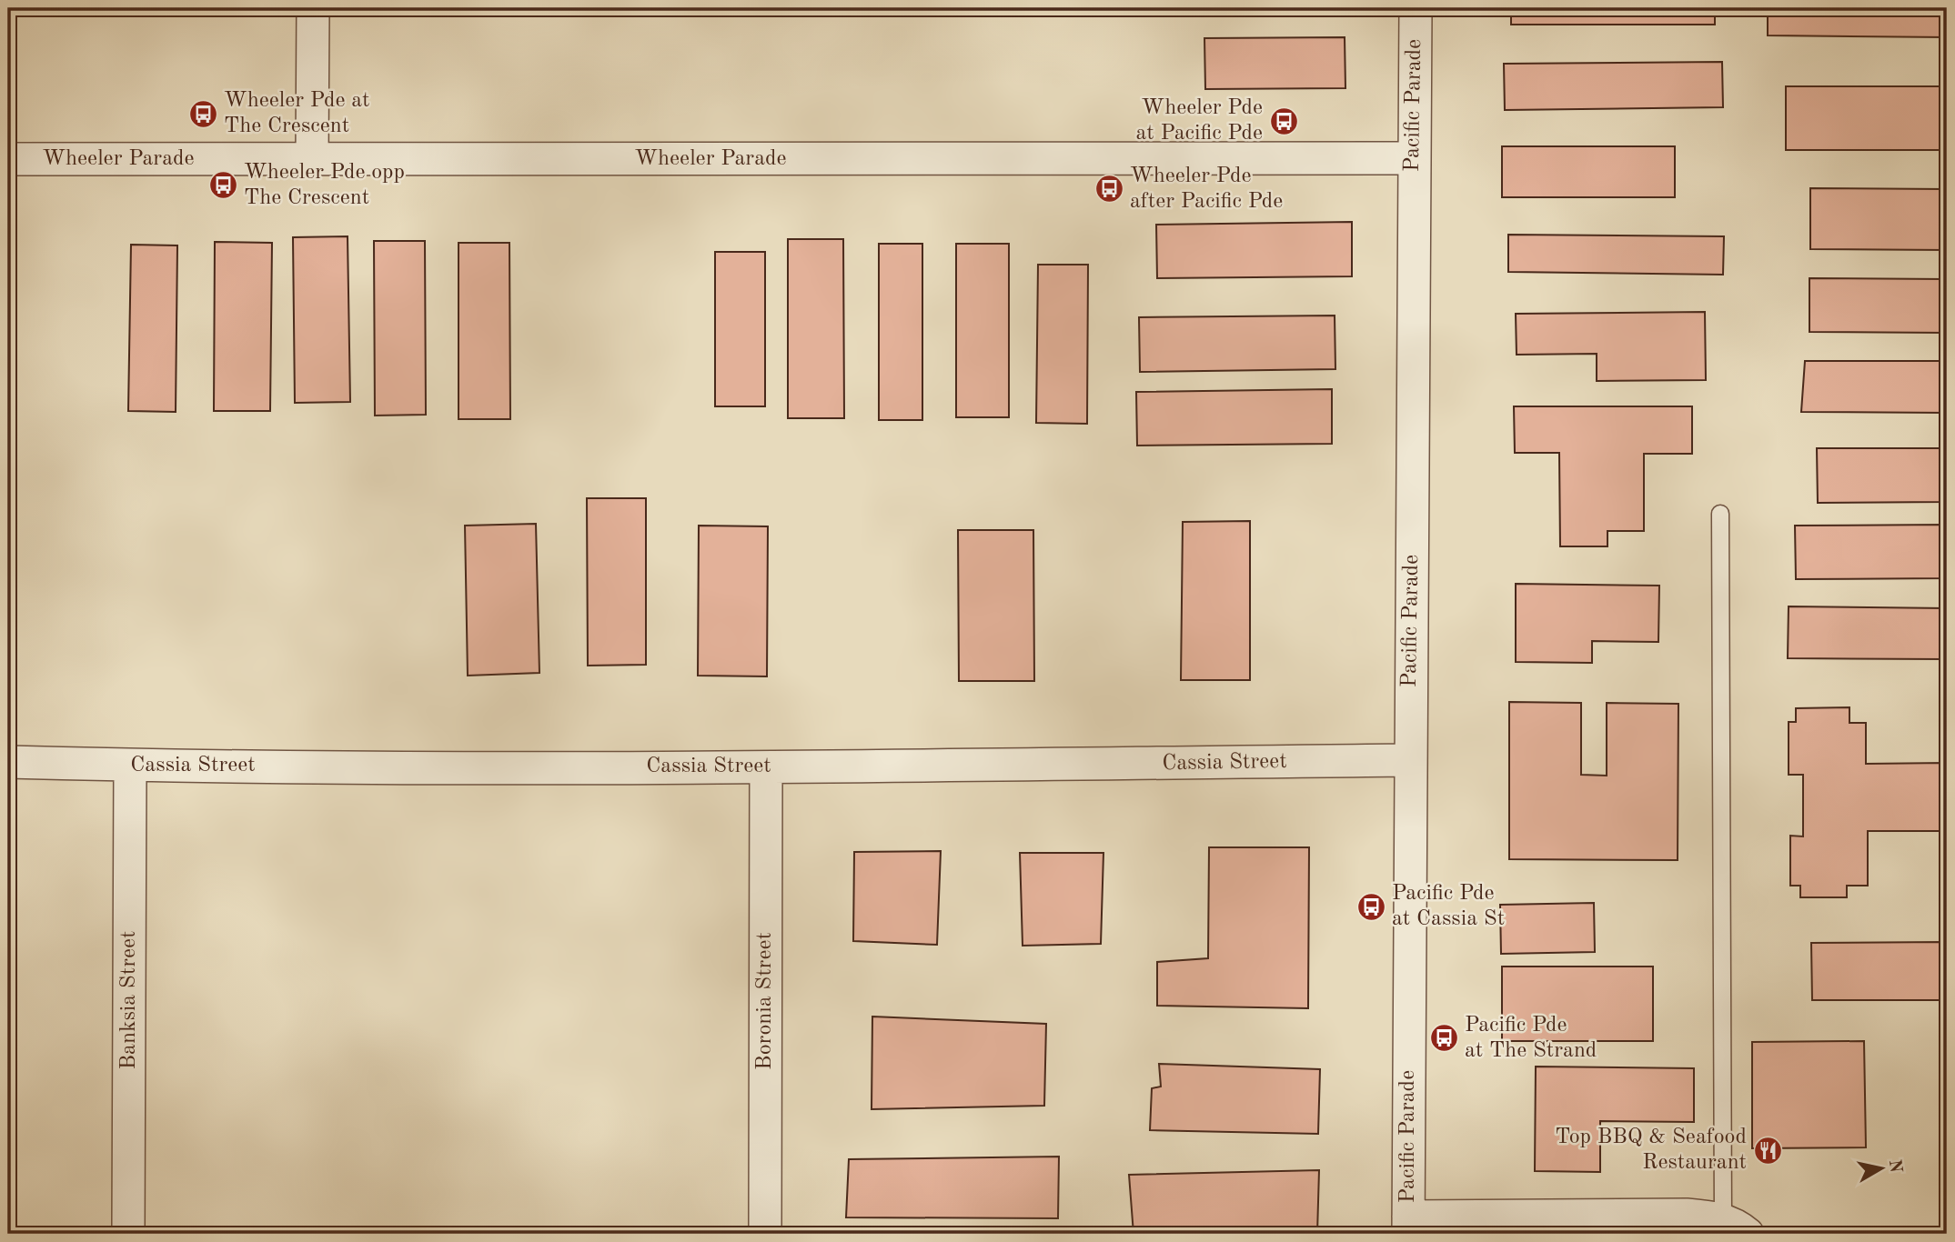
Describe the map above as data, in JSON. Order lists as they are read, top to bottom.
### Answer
{
  "streets": {
    "street": [
      "Pacific Parade",
      "Wheeler Parade",
      "Cassia Street",
      "Banksia Street",
      "Boronia Street"
    ]
  },
  "crossings": [
    ["Pacific Parade", "Wheeler Parade"],
    ["Pacific Parade", "Cassia Street"],
    ["Cassia Street", "Banksia Street"],
    ["Cassia Street", "Boronia Street"]
  ],
  "places": {
    "bus stop": [
      "Wheeler Pde at The Crescent",
      "Wheeler Pde at Pacific Pde",
      "Wheeler Pde opp The Crescent",
      "Wheeler Pde after Pacific Pde",
      "Pacific Pde at Cassia St",
      "Pacific Pde at The Strand"
    ],
    "restaurant": ["Top BBQ & Seafood Restaurant"]
  },
  "north": "right"
}
